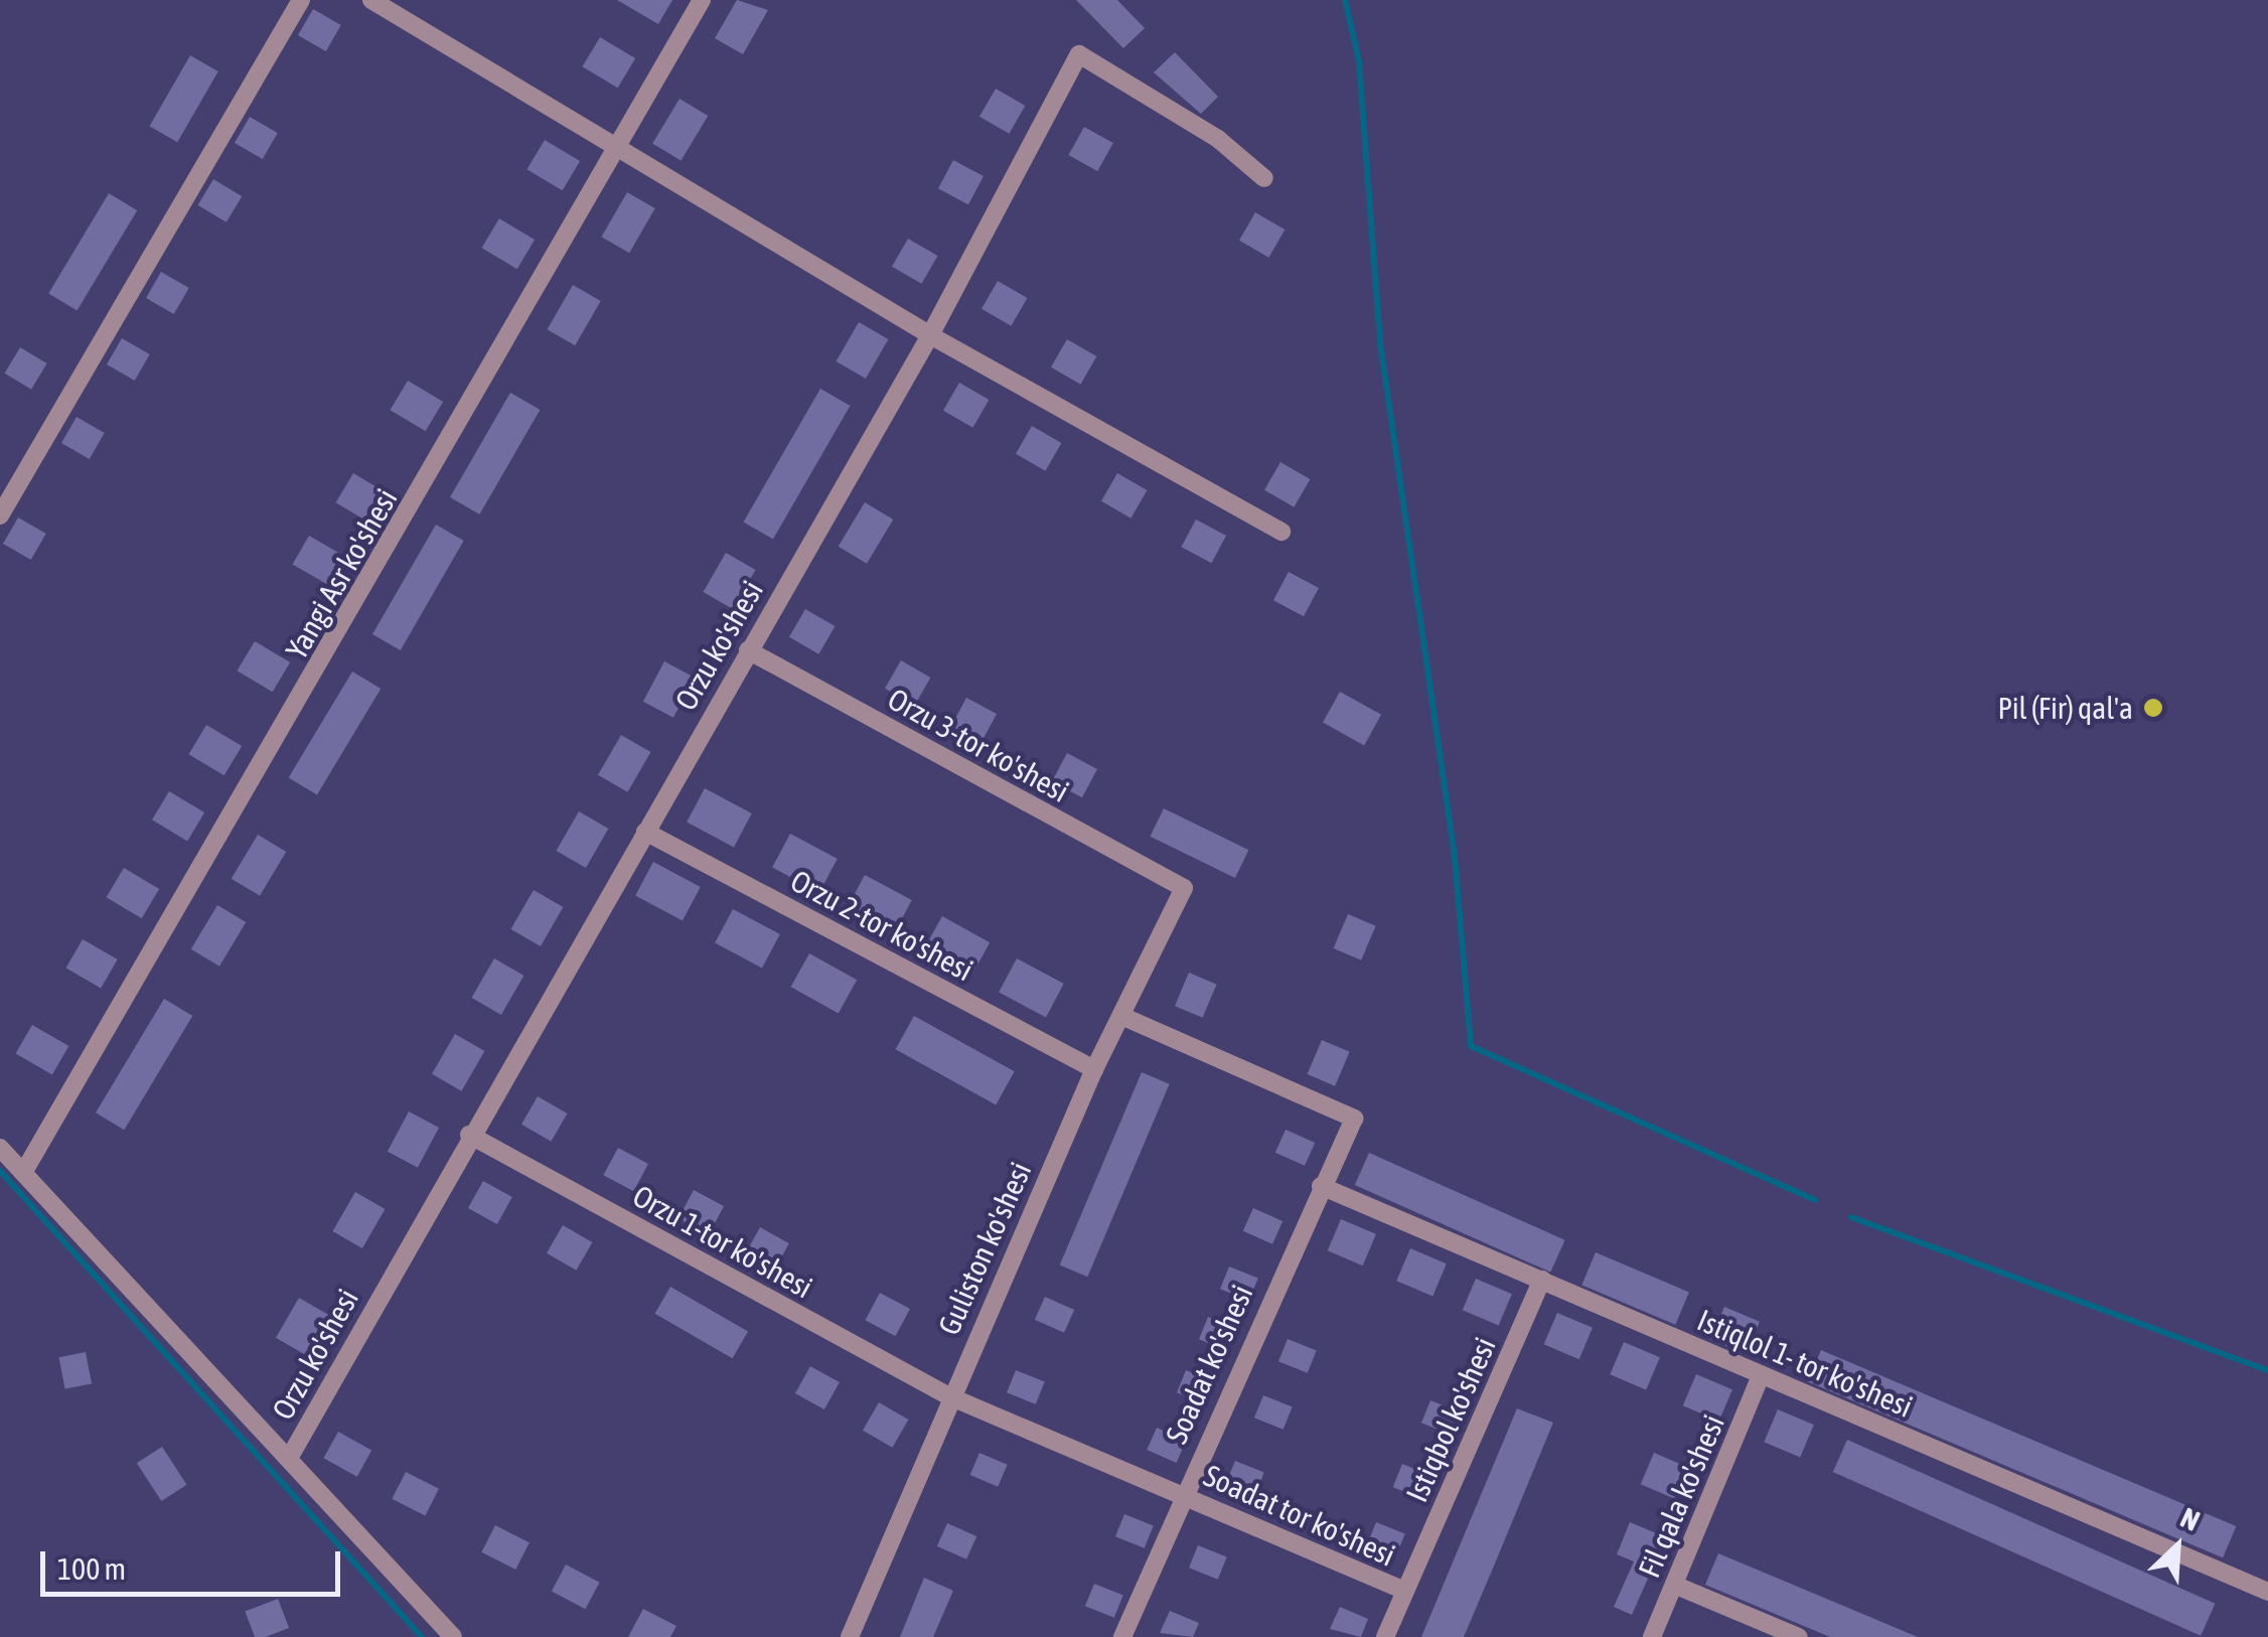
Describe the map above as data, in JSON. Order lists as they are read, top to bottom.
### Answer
{
  "streets": {
    "street": [
      "Yangi Asr ko'shesi",
      "Orzu ko'shesi",
      "Orzu 3-tor ko'shesi",
      "Orzu 2-tor ko'shesi",
      "Orzu 1-tor ko'shesi",
      "Guliston ko'shesi",
      "Istiqlol 1- tor ko'shesi",
      "Soadat ko'shesi",
      "Istiqbol ko'shesi",
      "Fil qala ko'shesi",
      "Soadat tor ko'shesi"
    ]
  },
  "crossings": [
    ["Orzu ko'shesi", "Orzu 3-tor ko'shesi"],
    ["Orzu ko'shesi", "Orzu 2-tor ko'shesi"],
    ["Orzu ko'shesi", "Orzu 1-tor ko'shesi"],
    ["Orzu 3-tor ko'shesi", "Guliston ko'shesi"],
    ["Orzu 2-tor ko'shesi", "Guliston ko'shesi"],
    ["Orzu 1-tor ko'shesi", "Guliston ko'shesi"],
    ["Orzu 1-tor ko'shesi", "Soadat tor ko'shesi"],
    ["Guliston ko'shesi", "Soadat ko'shesi"],
    ["Guliston ko'shesi", "Soadat tor ko'shesi"],
    ["Istiqlol 1- tor ko'shesi", "Soadat ko'shesi"],
    ["Istiqlol 1- tor ko'shesi", "Istiqbol ko'shesi"],
    ["Istiqlol 1- tor ko'shesi", "Fil qala ko'shesi"],
    ["Soadat ko'shesi", "Soadat tor ko'shesi"],
    ["Istiqbol ko'shesi", "Soadat tor ko'shesi"]
  ],
  "places": ["Pil (Fir) qal'a"],
  "scale_bar": "100 m",
  "north": "top right"
}
